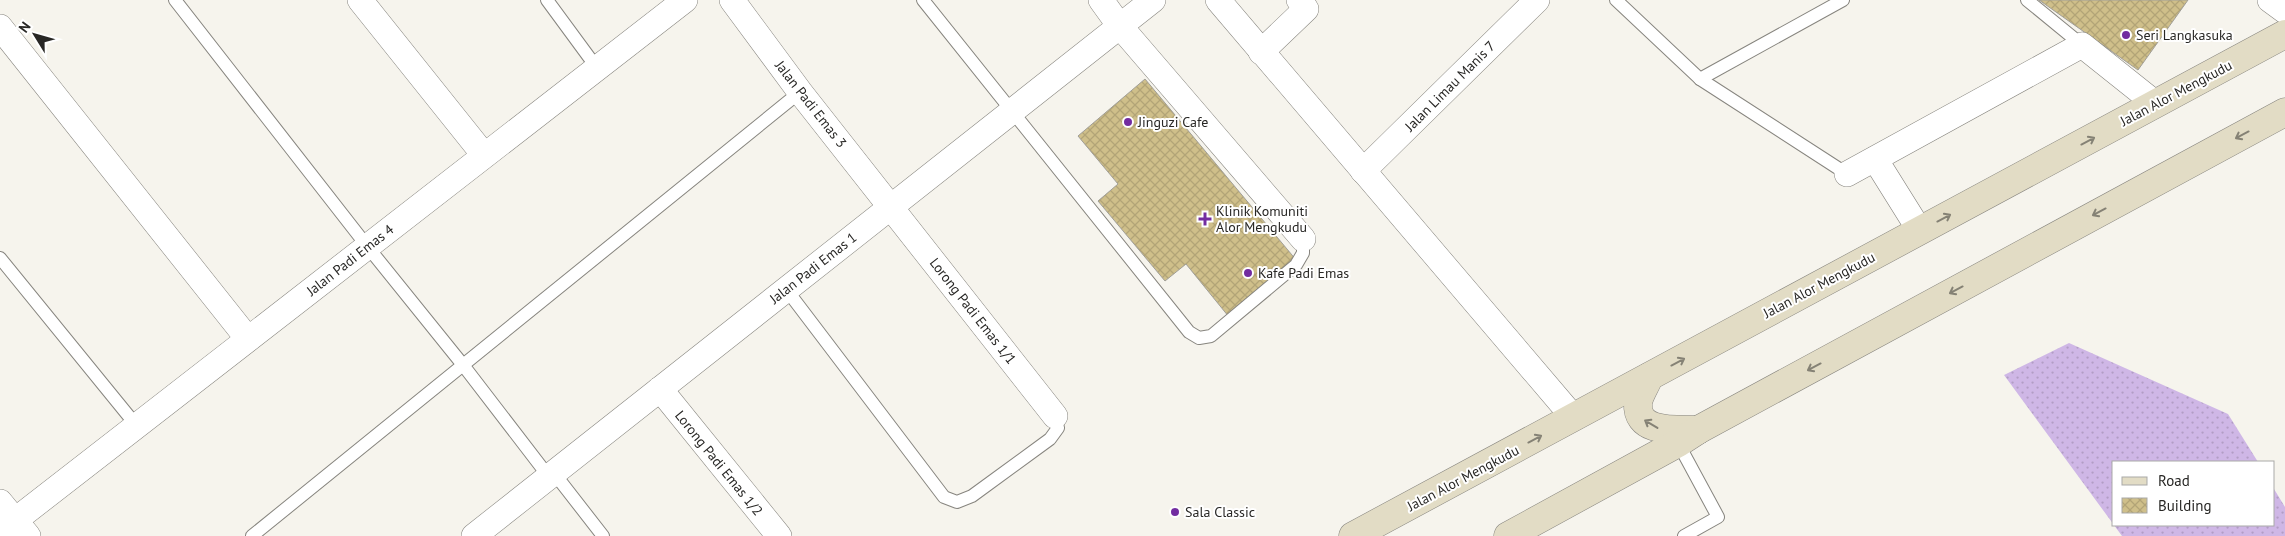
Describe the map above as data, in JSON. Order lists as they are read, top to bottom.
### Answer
{
  "streets": {
    "main road": ["Jalan Alor Mengkudu"],
    "street": [
      "Jalan Limau Manis 7",
      "Jalan Padi Emas 3",
      "Jalan Padi Emas 4",
      "Jalan Padi Emas 1",
      "Lorong Padi Emas 1/1",
      "Lorong Padi Emas 1/2"
    ]
  },
  "crossings": [
    ["Jalan Padi Emas 3", "Jalan Padi Emas 1"],
    ["Jalan Padi Emas 3", "Lorong Padi Emas 1/1"],
    ["Jalan Padi Emas 1", "Lorong Padi Emas 1/1"],
    ["Jalan Padi Emas 1", "Lorong Padi Emas 1/2"]
  ],
  "places": {
    "other": [
      "Seri Langkasuka",
      "Jinguzi Cafe",
      "Kafe Padi Emas",
      "Sala Classic"
    ],
    "health": ["Klinik Komuniti Alor Mengkudu"]
  },
  "legend": ["Road", "Building"],
  "north": "top left"
}
